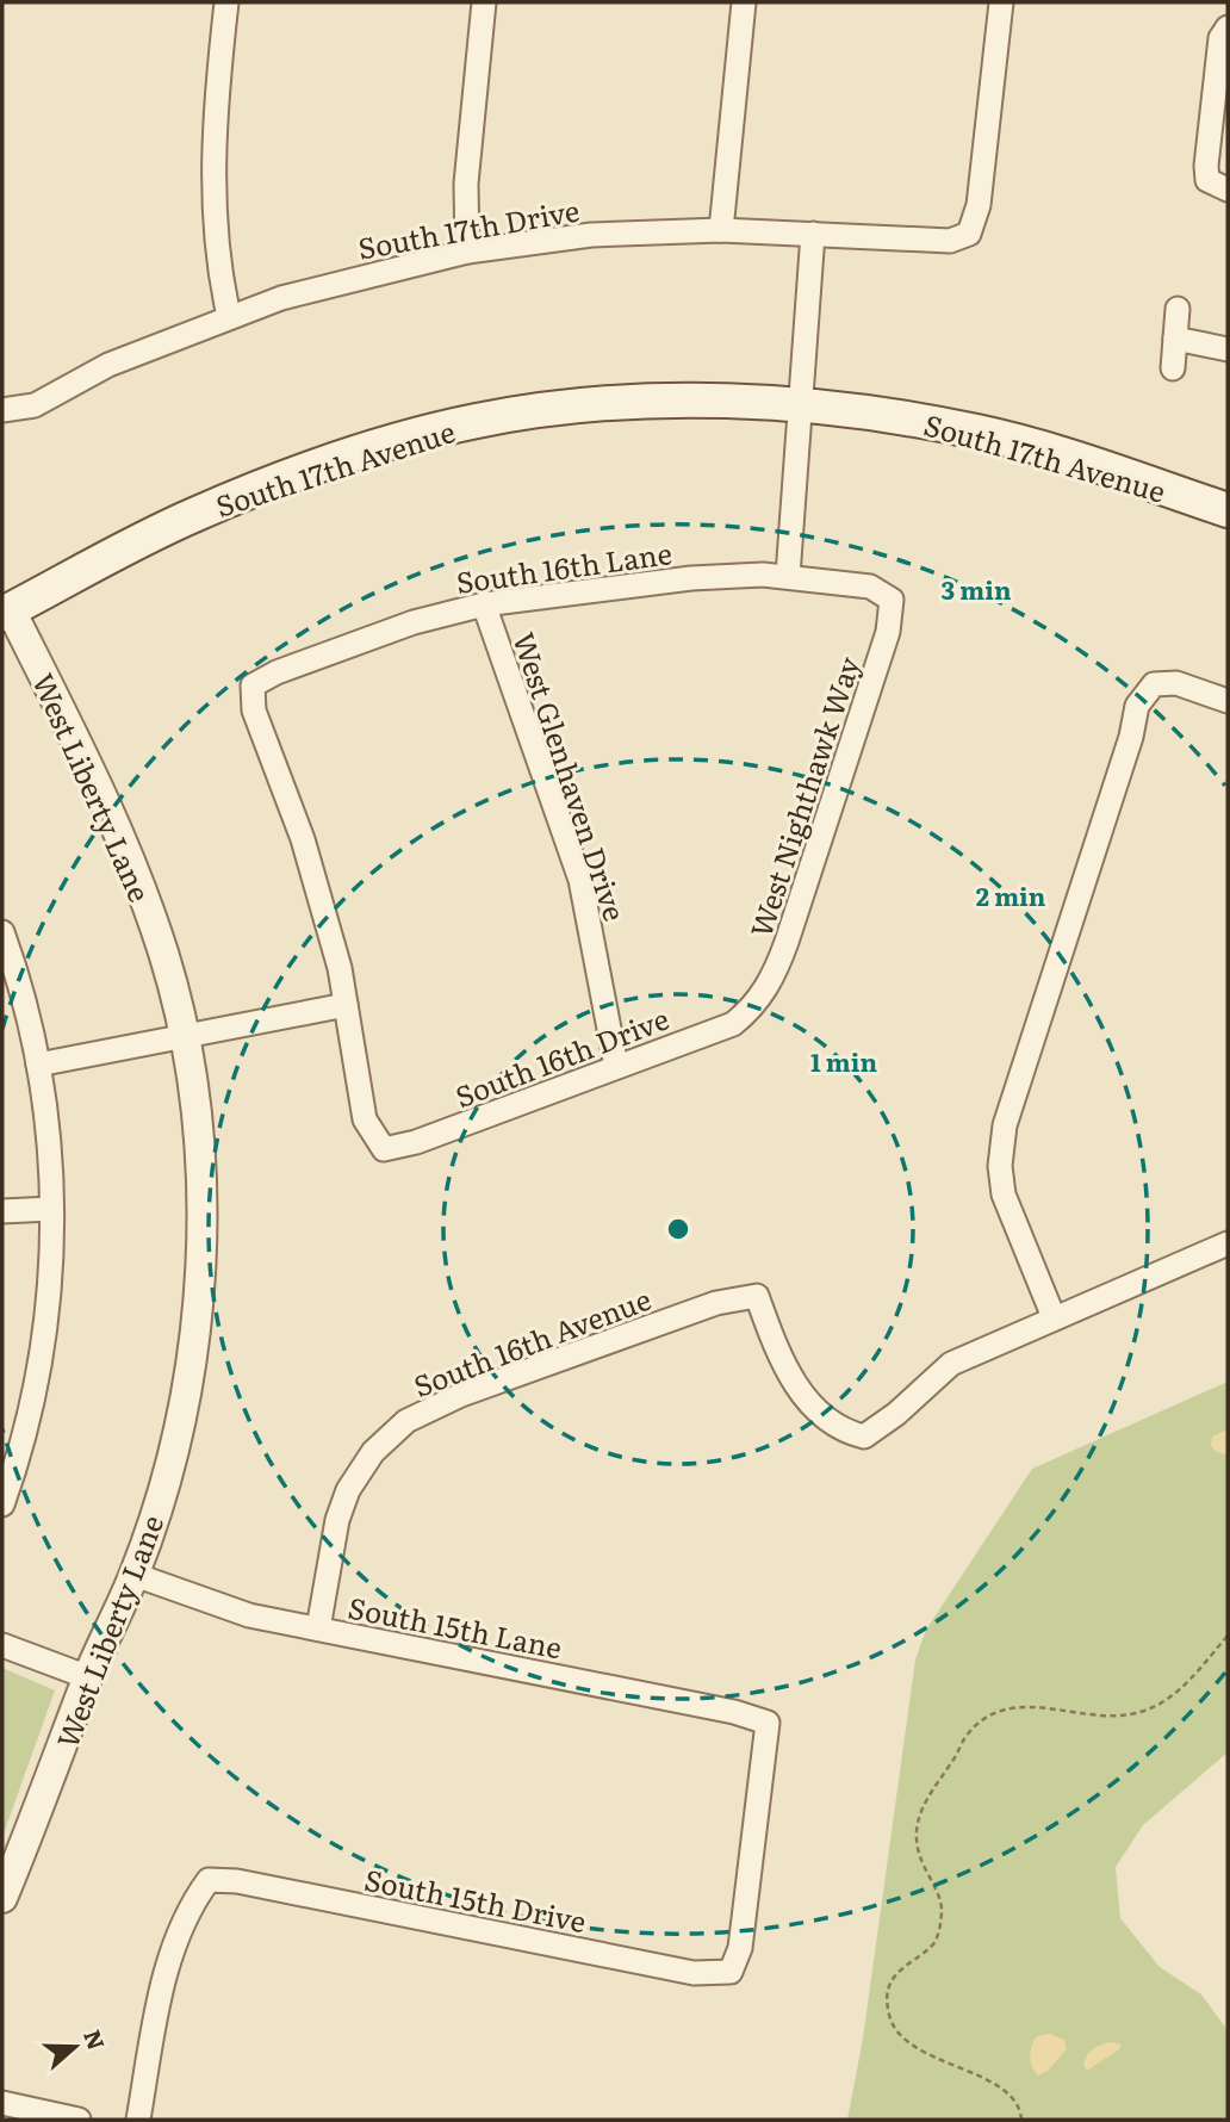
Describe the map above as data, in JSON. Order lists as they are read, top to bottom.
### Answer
{
  "streets": {
    "main road": ["South 17th Avenue"],
    "street": [
      "South 17th Drive",
      "South 16th Lane",
      "West Glenhaven Drive",
      "West Liberty Lane",
      "West Nighthawk Way",
      "South 16th Drive",
      "South 16th Avenue",
      "South 15th Lane",
      "South 15th Drive"
    ]
  },
  "crossings": [
    ["South 17th Avenue", "West Liberty Lane"],
    ["South 16th Lane", "West Glenhaven Drive"],
    ["South 16th Lane", "West Nighthawk Way"],
    ["South 16th Lane", "South 16th Drive"],
    ["West Glenhaven Drive", "South 16th Drive"],
    ["West Liberty Lane", "South 15th Lane"],
    ["West Nighthawk Way", "South 16th Drive"],
    ["South 16th Avenue", "South 15th Lane"],
    ["South 15th Lane", "South 15th Drive"]
  ],
  "north": "right",
  "rings": ["3 min", "2 min", "1 min"]
}
